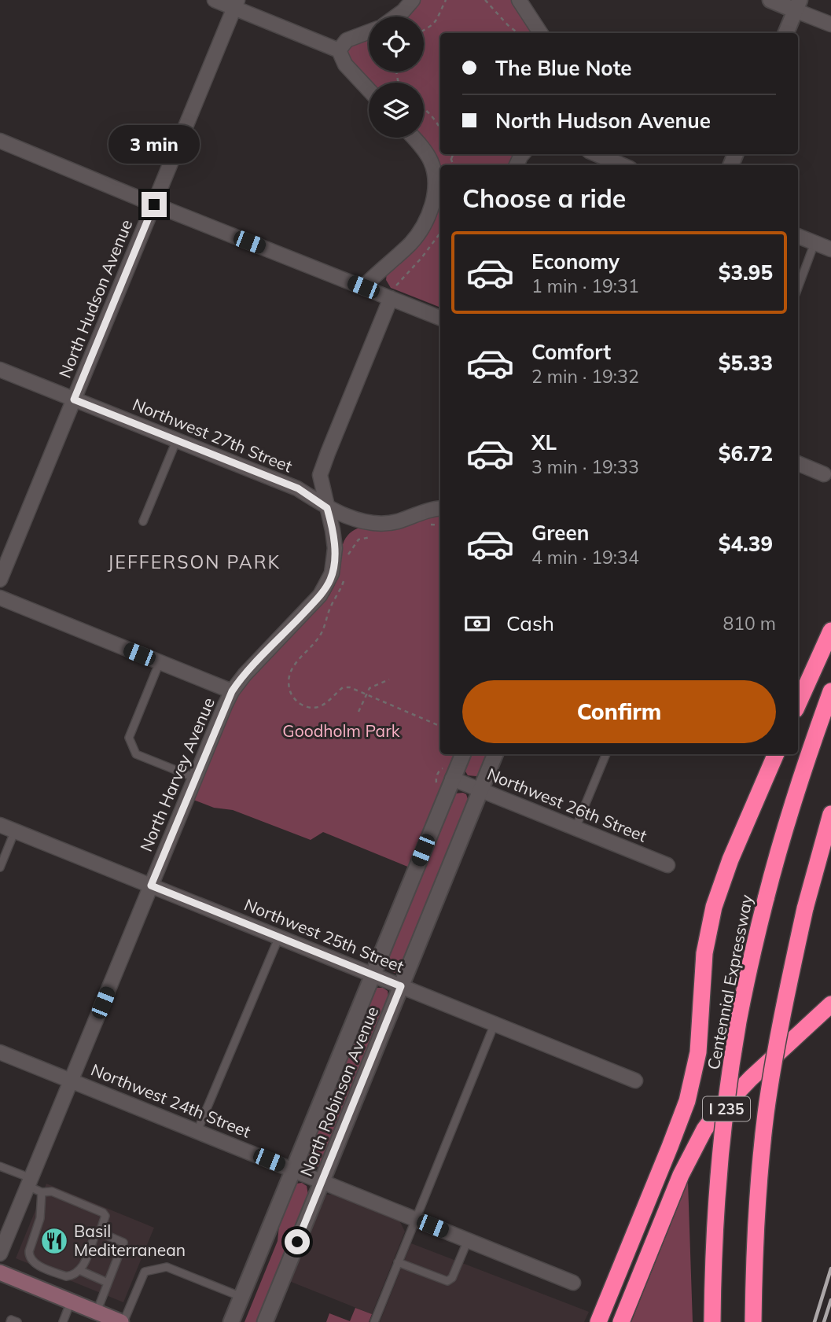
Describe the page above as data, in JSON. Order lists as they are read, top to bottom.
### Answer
{
  "streets": {
    "highway": ["Centennial Expressway", "I 235"],
    "street": [
      "North Hudson Avenue",
      "Northwest 27th Street",
      "North Harvey Avenue",
      "Northwest 26th Street",
      "Northwest 25th Street",
      "North Robinson Avenue",
      "Northwest 24th Street"
    ]
  },
  "crossings": [
    ["North Hudson Avenue", "Northwest 27th Street"],
    ["Northwest 27th Street", "North Harvey Avenue"],
    ["North Harvey Avenue", "Northwest 25th Street"],
    ["North Harvey Avenue", "Northwest 24th Street"],
    ["Northwest 26th Street", "North Robinson Avenue"],
    ["Northwest 25th Street", "North Robinson Avenue"],
    ["North Robinson Avenue", "Northwest 24th Street"]
  ],
  "districts": ["JEFFERSON PARK"],
  "parks": ["Goodholm Park"],
  "places": {
    "restaurant": ["Basil Mediterranean"]
  },
  "page": {
    "banner": ["The Blue Note", "North Hudson Avenue"],
    "bubble": "3 min",
    "heading": "Choose a ride",
    "list": [
      {
        "name": "Economy",
        "note": "1 min · 19:31",
        "value": "$3.95"
      },
      {
        "name": "Comfort",
        "note": "2 min · 19:32",
        "value": "$5.33"
      },
      {
        "name": "XL",
        "note": "3 min · 19:33",
        "value": "$6.72"
      },
      {
        "name": "Green",
        "note": "4 min · 19:34",
        "value": "$4.39"
      }
    ],
    "pay": ["Cash", "810 m"],
    "buttons": "Confirm"
  }
}
